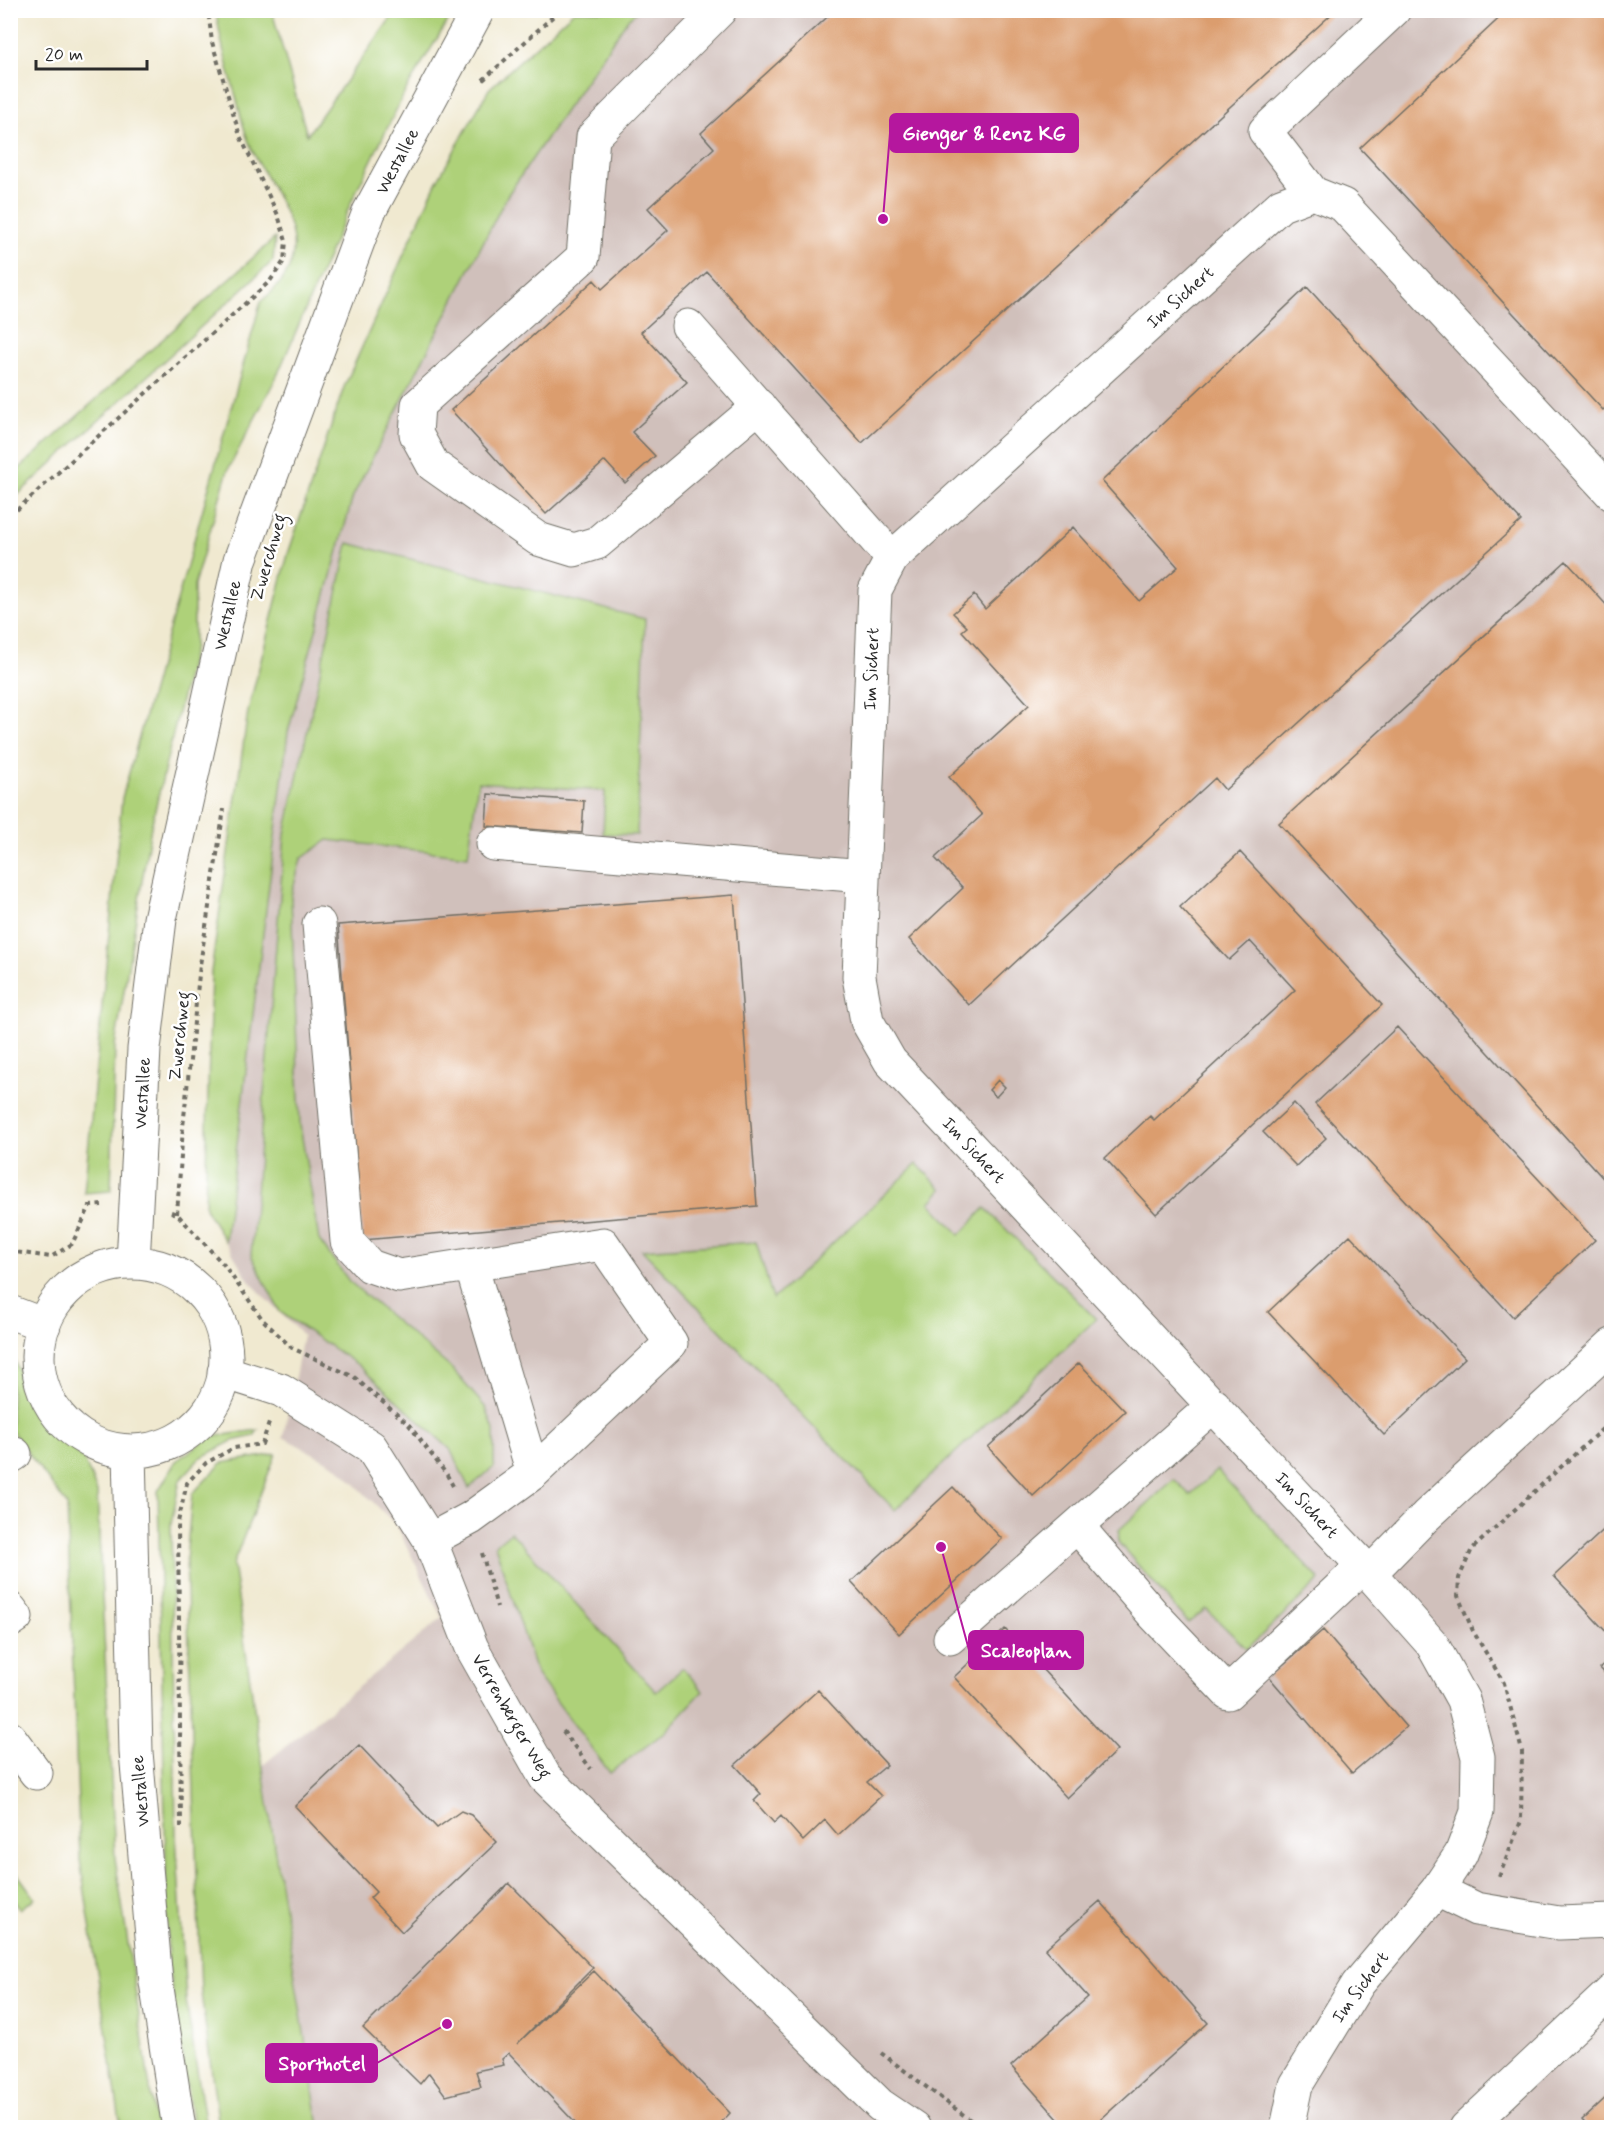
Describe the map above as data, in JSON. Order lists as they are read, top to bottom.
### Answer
{
  "streets": {
    "street": ["Westallee", "Im Sichert", "Verrenberger Weg"],
    "path": ["Zwerchweg"]
  },
  "crossings": [
    ["Westallee", "Verrenberger Weg"]
  ],
  "places": ["Gienger & Renz KG", "Scaleoplan", "Sporthotel"],
  "scale_bar": "20 m"
}
